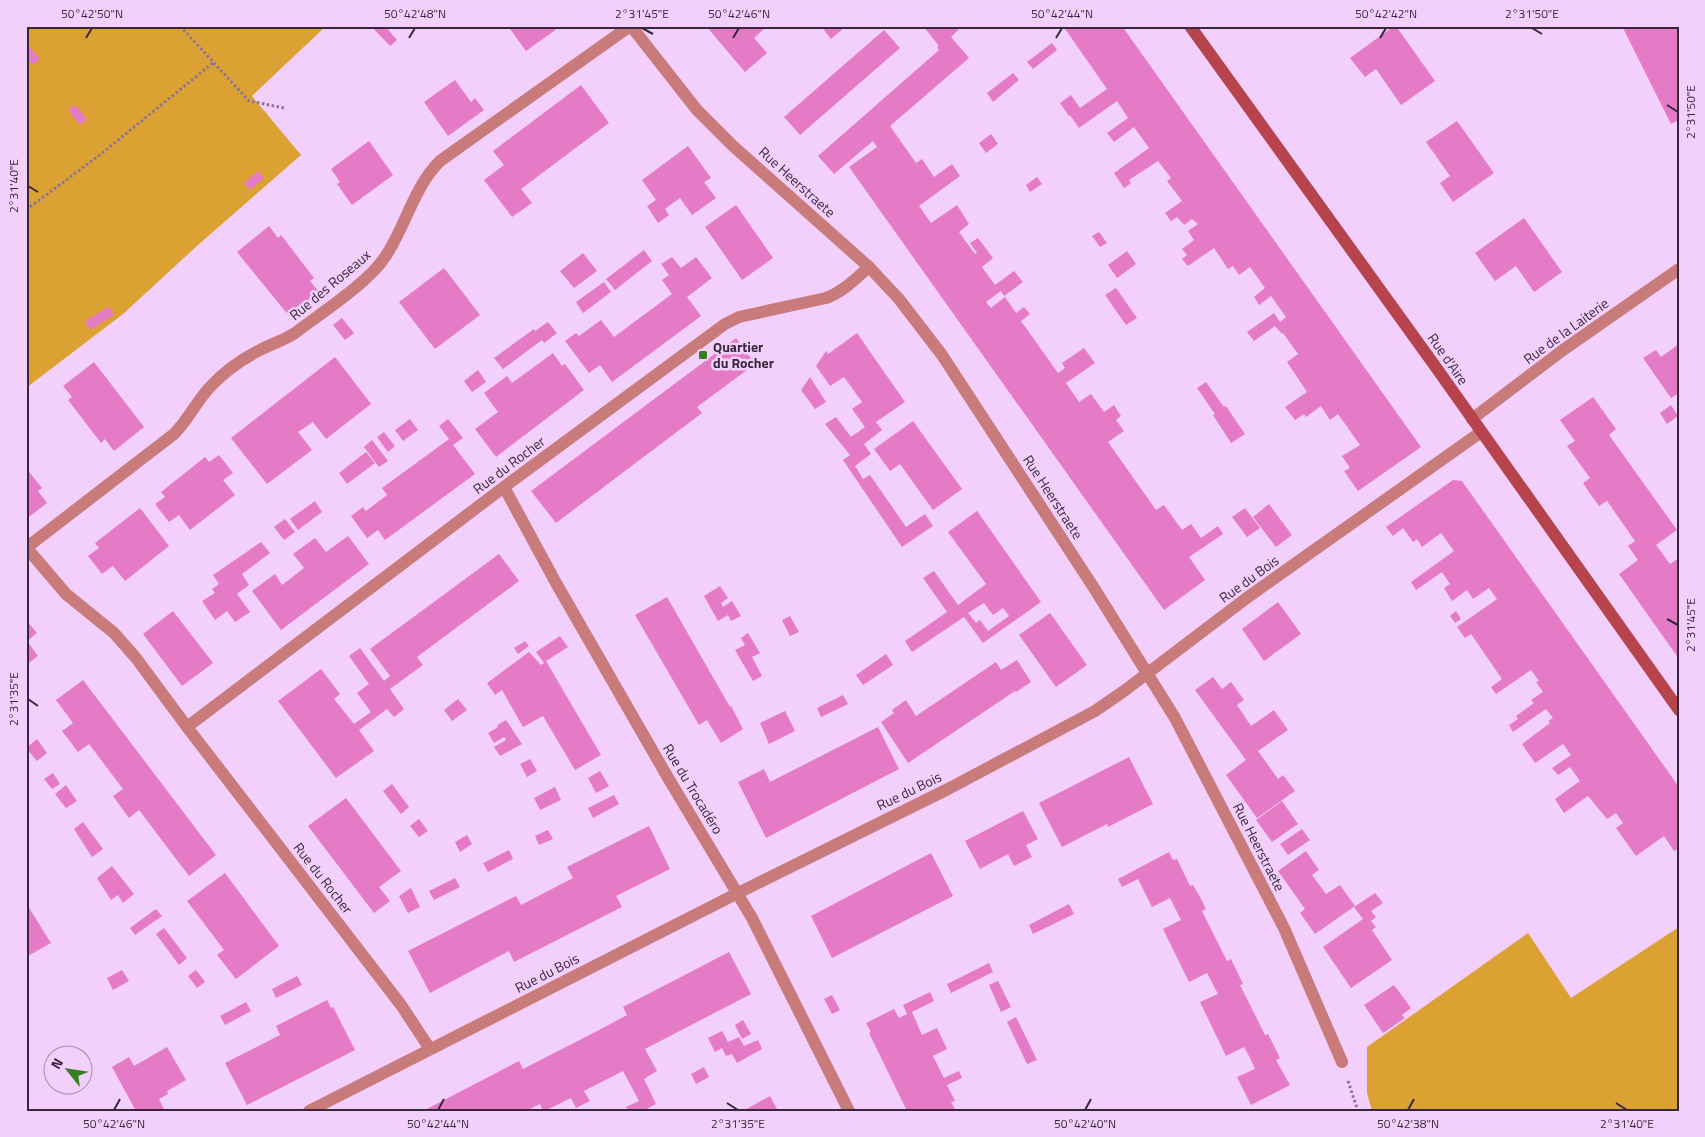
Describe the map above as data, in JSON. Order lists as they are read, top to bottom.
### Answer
{
  "streets": {
    "main road": ["Rue d'Aire"],
    "street": [
      "Rue Heerstraete",
      "Rue des Roseaux",
      "Rue de la Laiterie",
      "Rue du Rocher",
      "Rue du Bois",
      "Rue du Trocadéro"
    ]
  },
  "crossings": [
    ["Rue Heerstraete", "Rue des Roseaux"],
    ["Rue Heerstraete", "Rue du Rocher"],
    ["Rue Heerstraete", "Rue du Bois"],
    ["Rue des Roseaux", "Rue du Rocher"],
    ["Rue de la Laiterie", "Rue d'Aire"],
    ["Rue d'Aire", "Rue du Bois"],
    ["Rue du Rocher", "Rue du Bois"],
    ["Rue du Rocher", "Rue du Trocadéro"],
    ["Rue du Bois", "Rue du Trocadéro"]
  ],
  "places": {
    "transit": ["Quartier du Rocher"]
  },
  "north": "top left",
  "coordinates": [
    "50°42'50\"N",
    "50°42'48\"N",
    "2°31'45\"E",
    "50°42'46\"N",
    "50°42'44\"N",
    "50°42'42\"N",
    "2°31'50\"E",
    "2°31'40\"E",
    "2°31'35\"E",
    "50°42'40\"N",
    "50°42'38\"N"
  ]
}
